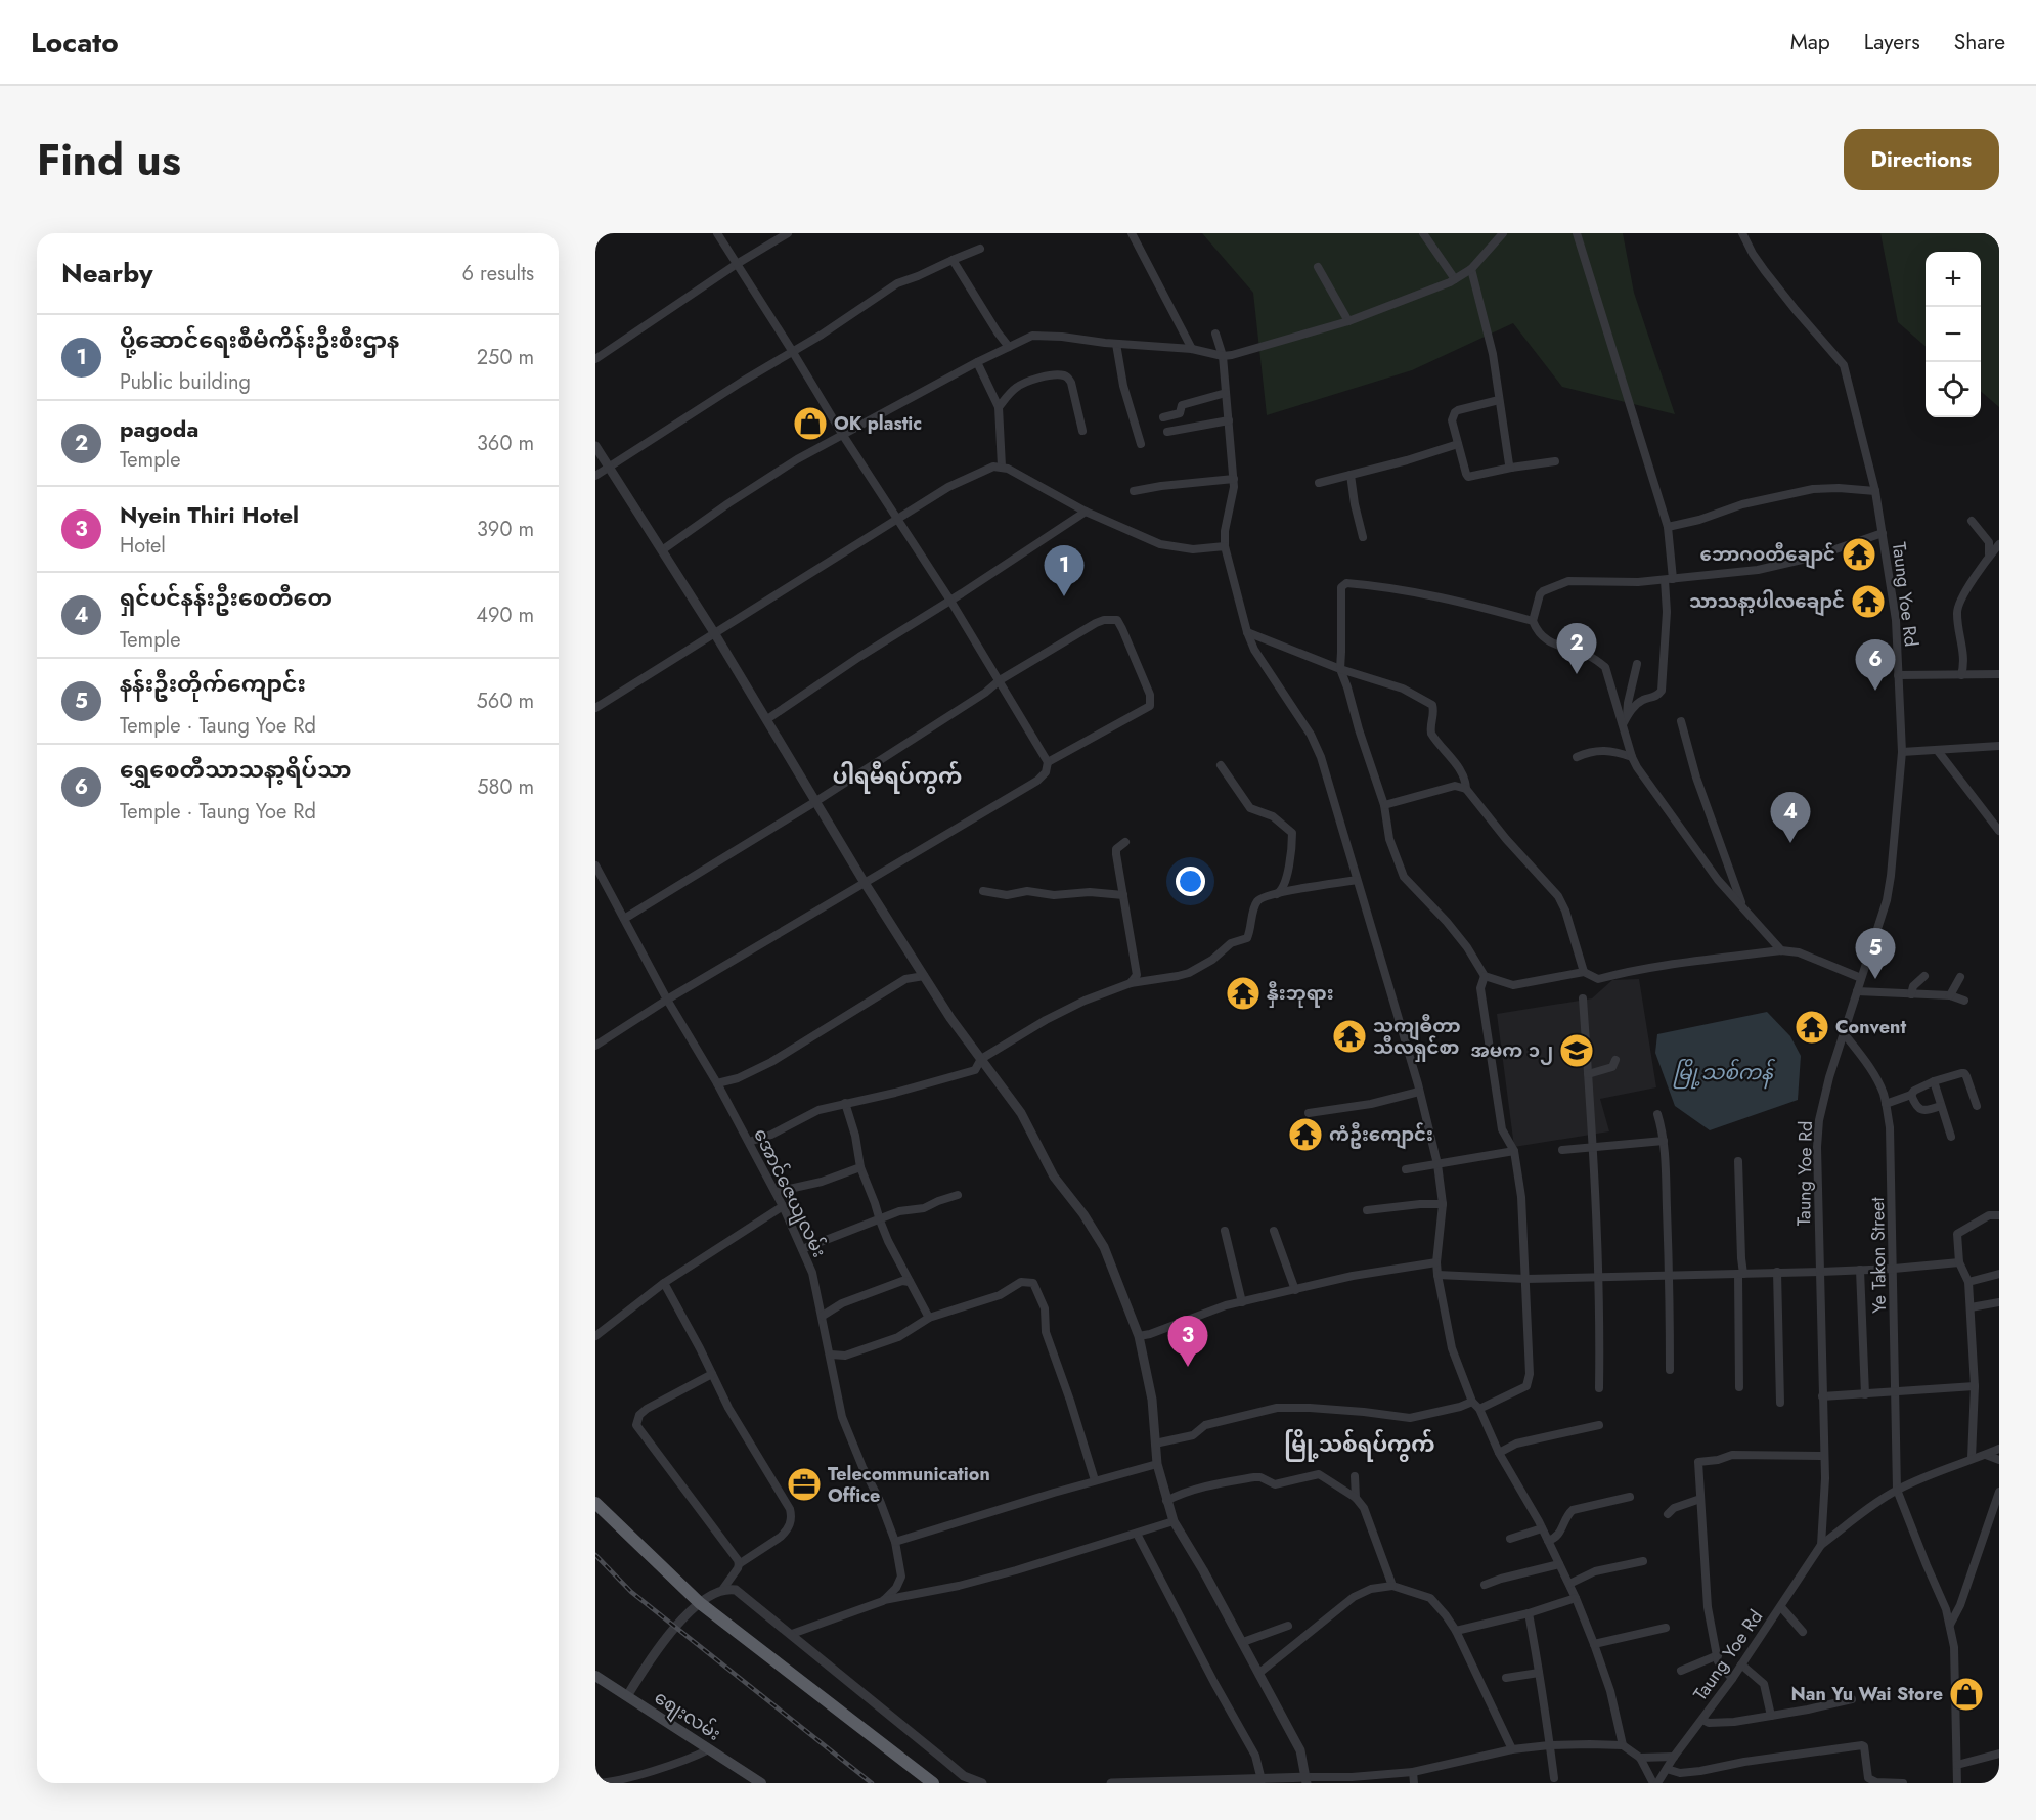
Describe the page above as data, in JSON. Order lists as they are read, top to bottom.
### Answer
{
  "streets": {
    "main road": ["စျေးလမ်း"],
    "street": ["Taung Yoe Rd", "အောင်ဇေယျလမ်း", "Ye Takon Street"]
  },
  "crossings": [
    ["Taung Yoe Rd", "Ye Takon Street"]
  ],
  "districts": ["ပါရမီရပ်ကွက်", "မြို့သစ်ရပ်ကွက်"],
  "water": ["မြို့သစ်ကန်"],
  "places": {
    "shop": ["OK plastic", "Nan Yu Wai Store"],
    "temple": [
      "ဘောဂဝတီချောင်",
      "သာသနာ့ပါလချောင်",
      "နှီးဘုရား",
      "Convent",
      "သကျဓီတာ သီလရှင်စာ",
      "ကံဦးကျောင်း"
    ],
    "school or university": ["အမက ၁၂"],
    "office": ["Telecommunication Office"]
  },
  "page": {
    "header": "Locato",
    "nav": ["Map", "Layers", "Share"],
    "title": "Find us",
    "buttons": "Directions",
    "heading": ["Nearby", "6 results"],
    "map_buttons": ["+", "−"],
    "list": [
      {
        "mark": "1",
        "name": "ပို့ဆောင်ရေးစီမံကိန်းဦးစီးဌာန",
        "note": "Public building",
        "value": "250 m"
      },
      {
        "mark": "2",
        "name": "pagoda",
        "note": "Temple",
        "value": "360 m"
      },
      {
        "mark": "3",
        "name": "Nyein Thiri Hotel",
        "note": "Hotel",
        "value": "390 m"
      },
      {
        "mark": "4",
        "name": "ရှင်ပင်နန်းဦးစေတီတေ",
        "note": "Temple",
        "value": "490 m"
      },
      {
        "mark": "5",
        "name": "နန်းဦးတိုက်ကျောင်း",
        "note": "Temple · Taung Yoe Rd",
        "value": "560 m"
      },
      {
        "mark": "6",
        "name": "ရွှေစေတီသာသနာ့ရိပ်သာ",
        "note": "Temple · Taung Yoe Rd",
        "value": "580 m"
      }
    ],
    "pins": [
      "1",
      "2",
      "6",
      "4",
      "5",
      "3"
    ]
  }
}
